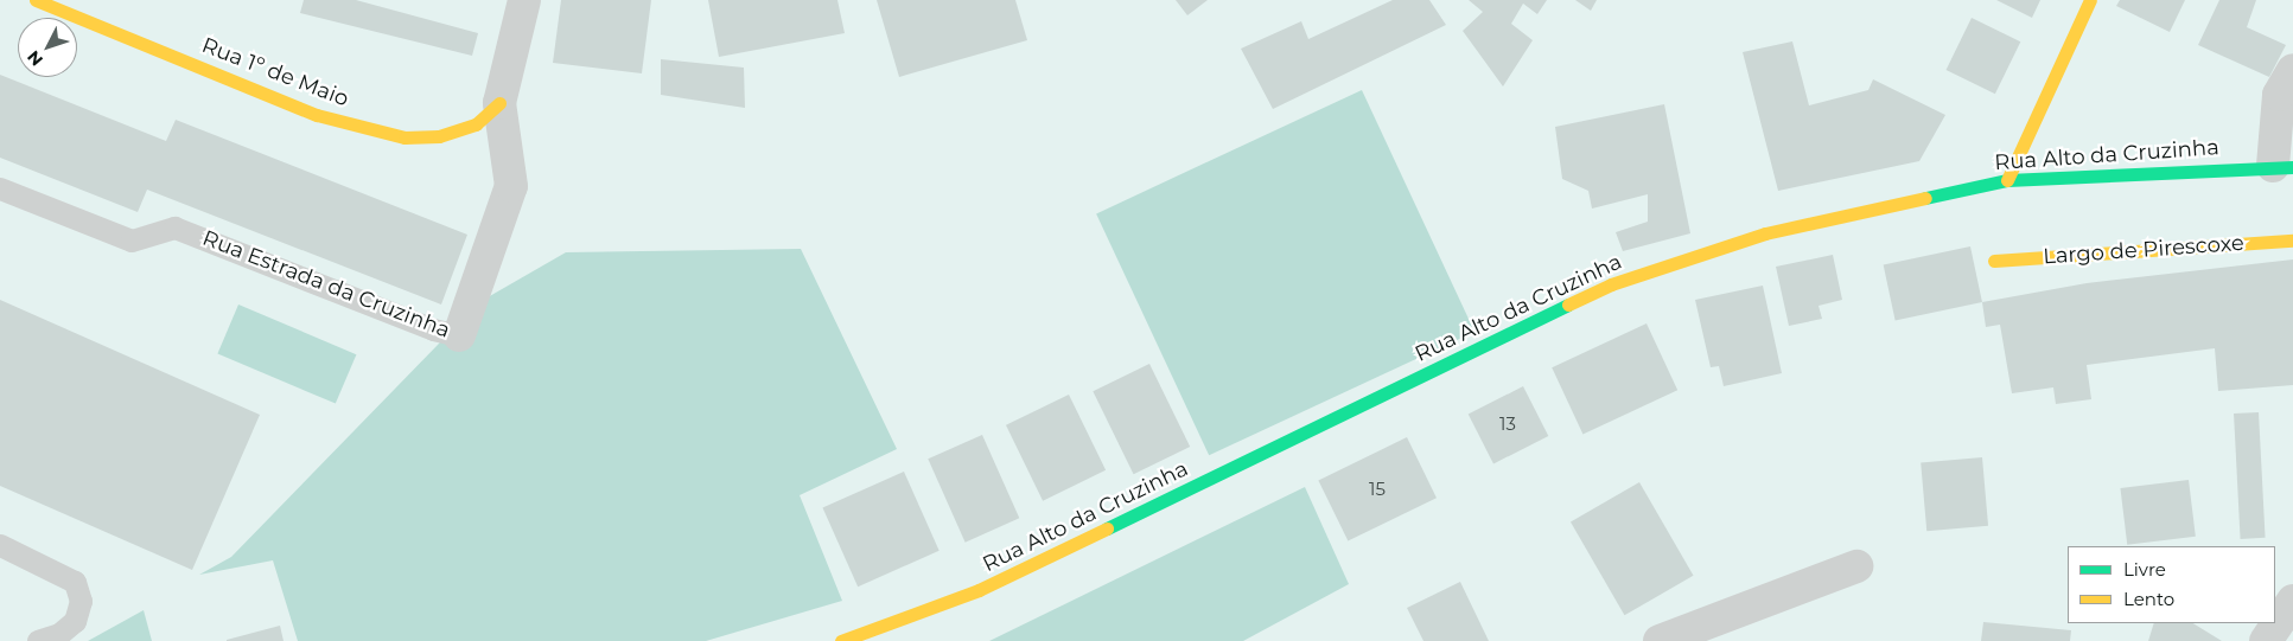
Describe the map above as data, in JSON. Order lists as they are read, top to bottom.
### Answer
{
  "streets": {
    "street": [
      "Rua 1º de Maio",
      "Rua Alto da Cruzinha",
      "Largo de Pirescoxe",
      "Rua Estrada da Cruzinha"
    ]
  },
  "crossings": [
    ["Rua 1º de Maio", "Rua Estrada da Cruzinha"]
  ],
  "house_numbers": ["13", "15"],
  "legend": ["Livre", "Lento"],
  "north": "bottom left"
}
